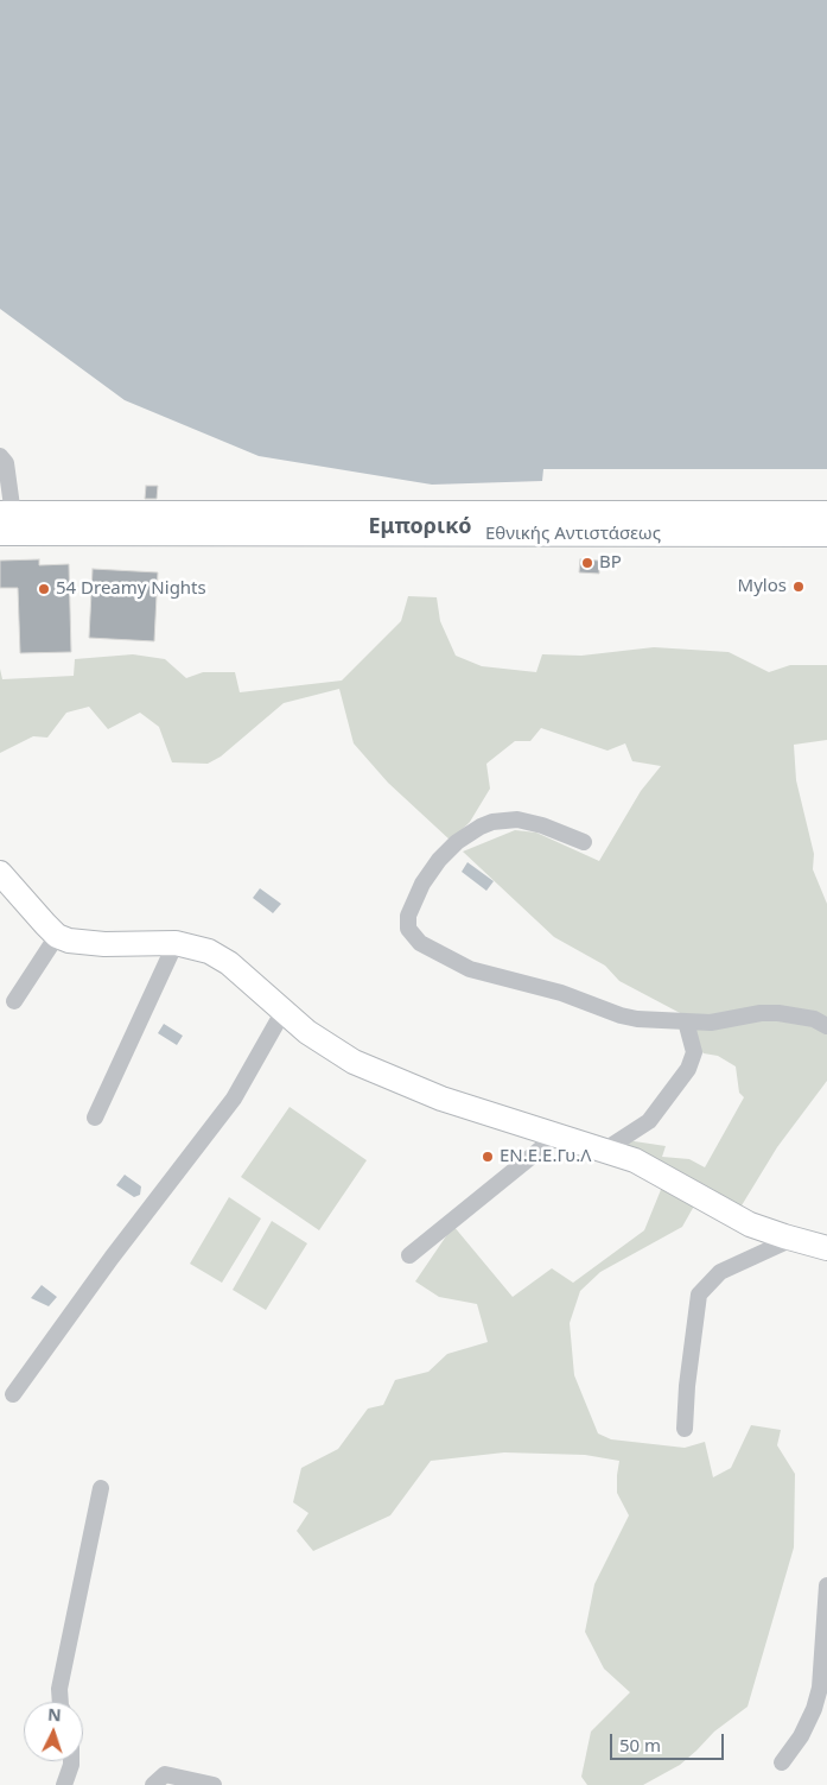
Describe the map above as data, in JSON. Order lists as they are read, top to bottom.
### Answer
{
  "streets": {
    "main road": ["Εθνικής Αντιστάσεως"]
  },
  "districts": ["Εμπορικό"],
  "places": [
    "BP",
    "Mylos",
    "54 Dreamy Nights",
    "ΕΝ.Ε.Ε.Γυ.Λ"
  ],
  "scale_bar": "50 m",
  "north": "top"
}
